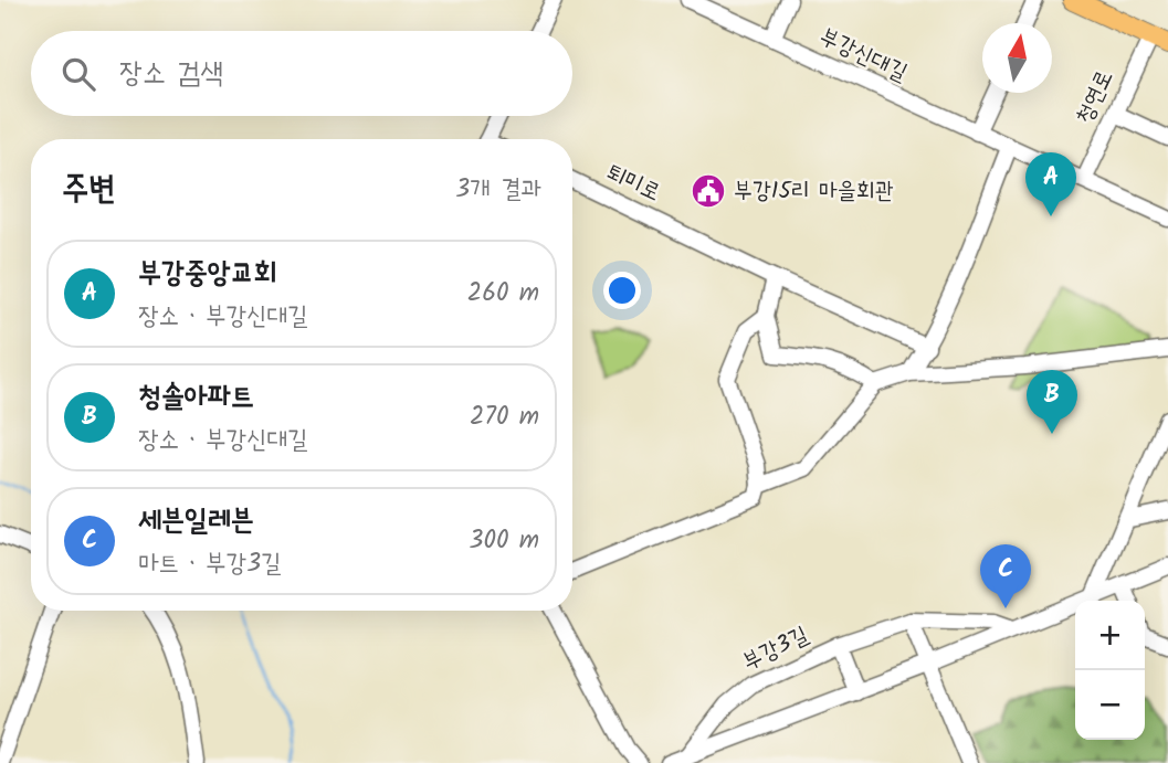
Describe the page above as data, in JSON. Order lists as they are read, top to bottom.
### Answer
{
  "streets": {
    "main road": ["청연로"],
    "street": ["부강신대길", "퇴미로", "부강3길"]
  },
  "crossings": [
    ["부강신대길", "청연로"]
  ],
  "places": {
    "public building": ["부강15리 마을회관"]
  },
  "north": "top",
  "page": {
    "search": "장소 검색",
    "heading": ["주변", "3개 결과"],
    "pins": ["A", "B", "C"],
    "list": [
      {
        "mark": "A",
        "name": "부강중앙교회",
        "note": "장소 · 부강신대길",
        "value": "260 m"
      },
      {
        "mark": "B",
        "name": "청솔아파트",
        "note": "장소 · 부강신대길",
        "value": "270 m"
      },
      {
        "mark": "C",
        "name": "세븐일레븐",
        "note": "마트 · 부강3길",
        "value": "300 m"
      }
    ],
    "map_buttons": ["+", "−"]
  }
}
